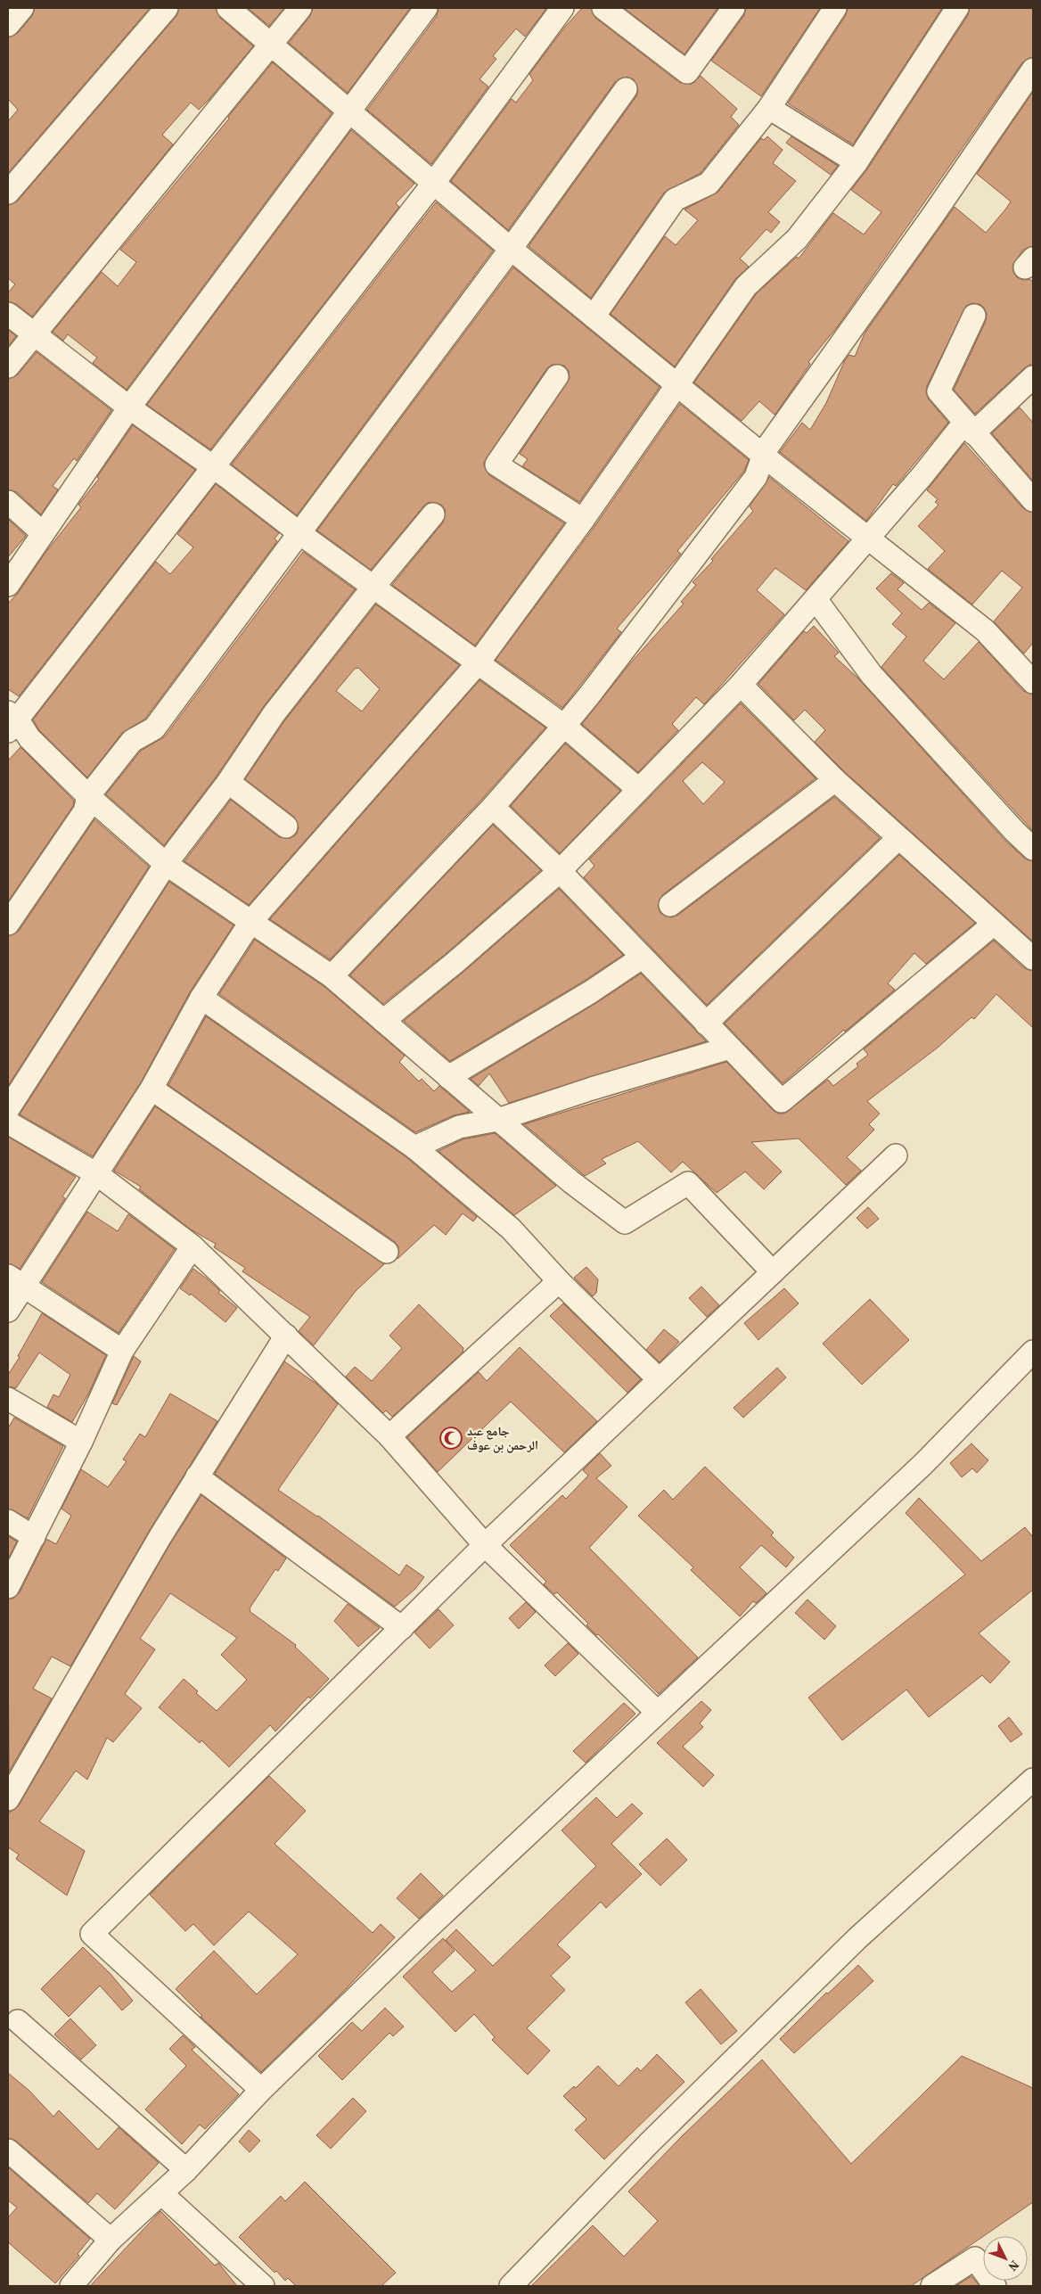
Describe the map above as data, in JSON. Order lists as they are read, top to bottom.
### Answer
{
  "places": {
    "mosque": ["جامع عبد الرحمن بن عوف"]
  },
  "north": "bottom right"
}
